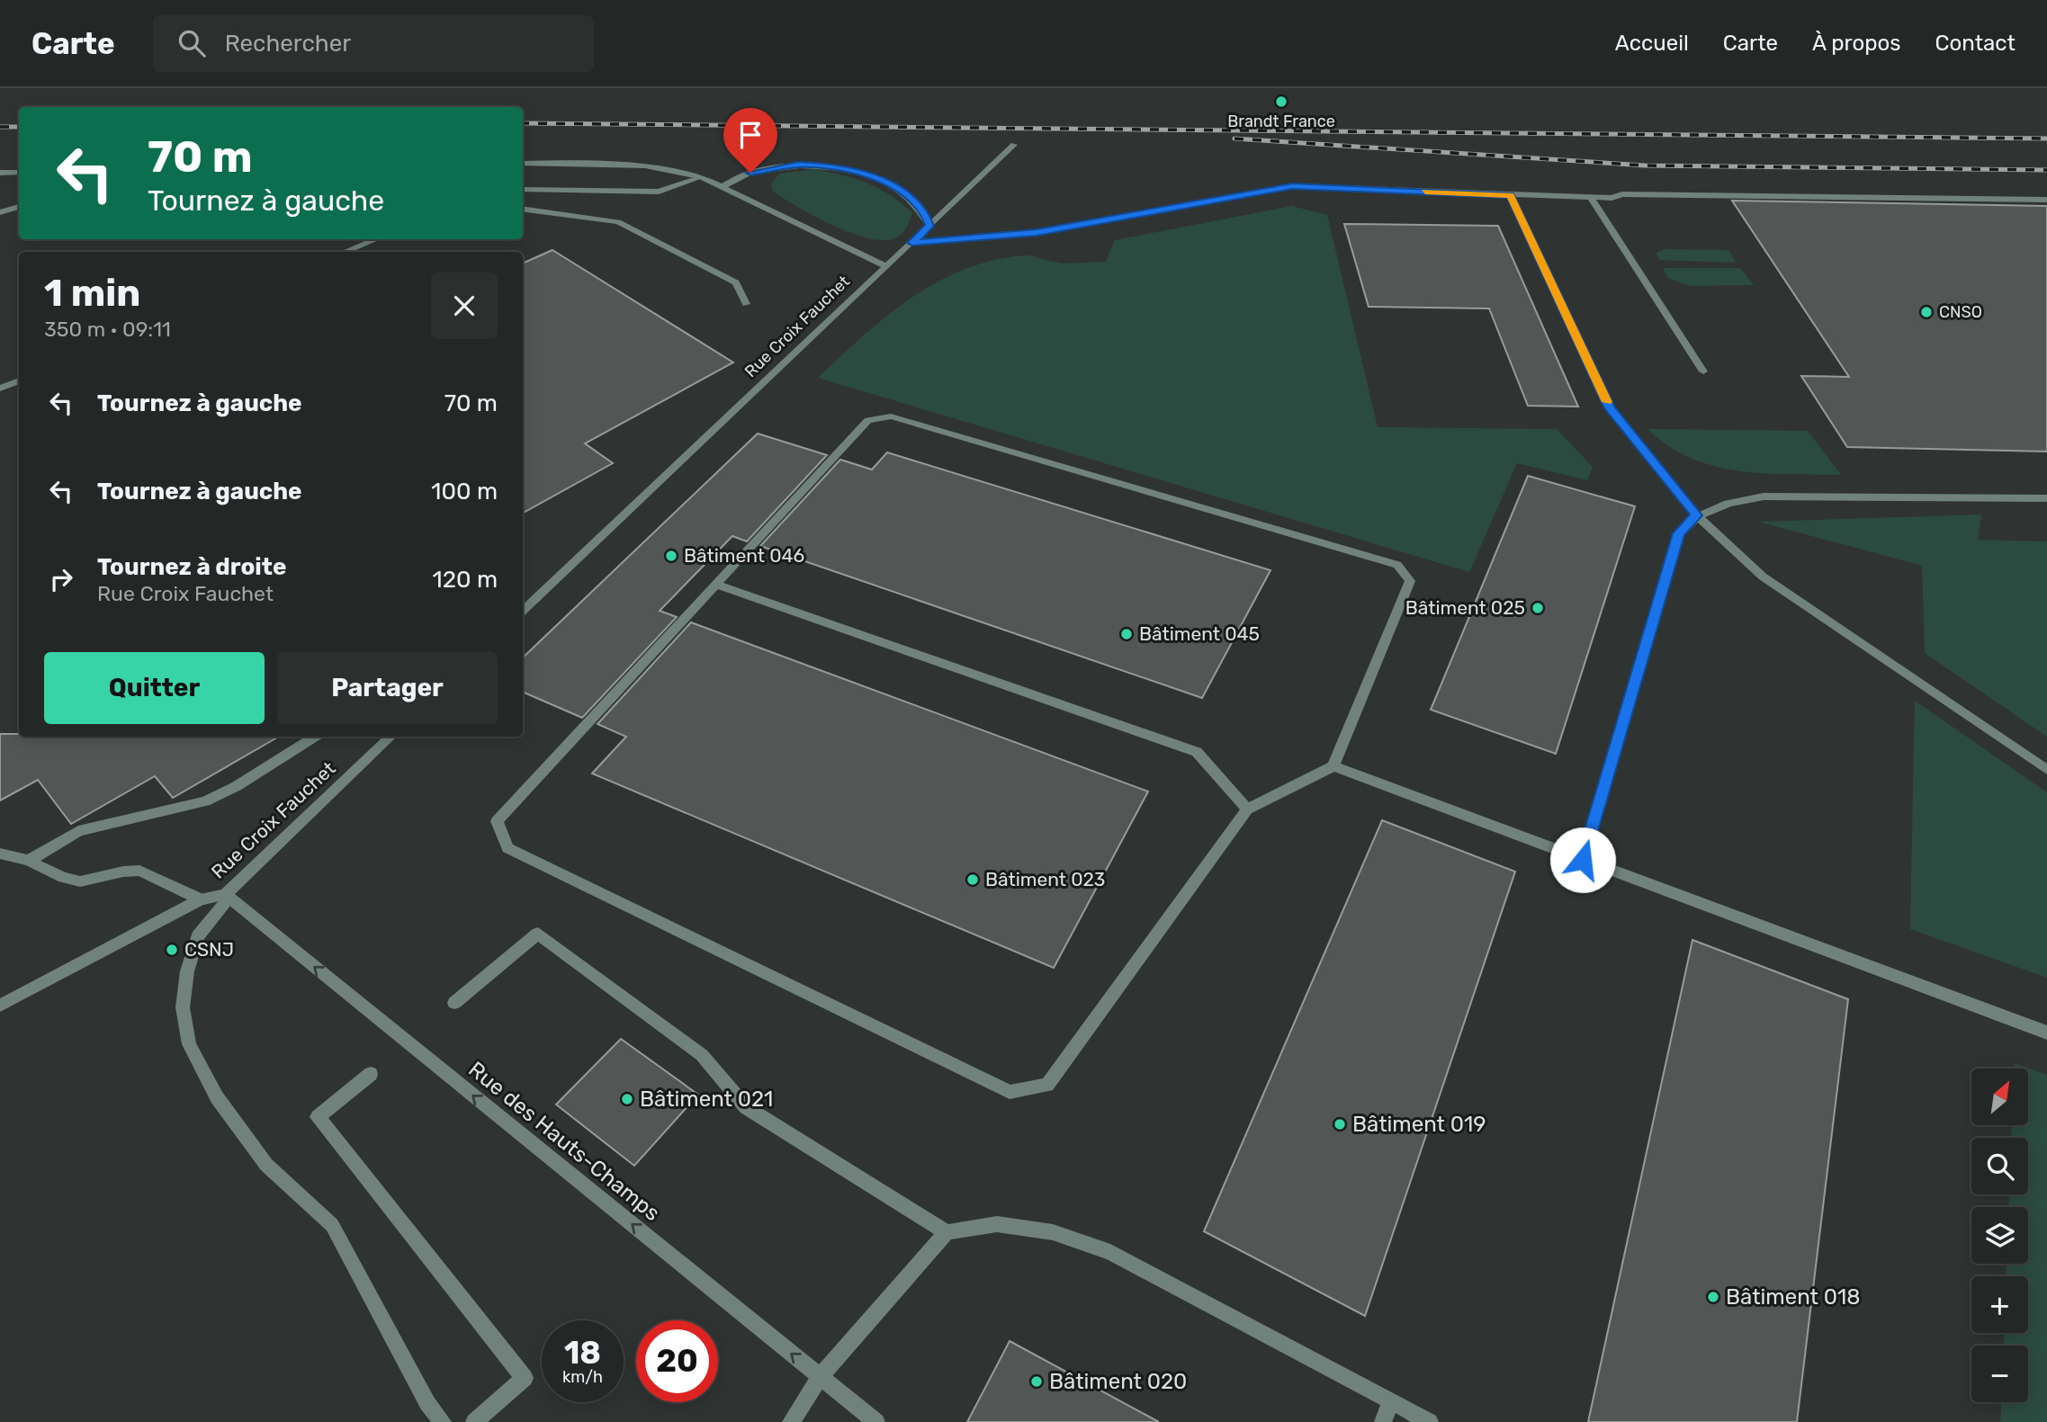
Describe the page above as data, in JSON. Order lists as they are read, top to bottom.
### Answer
{
  "streets": {
    "street": ["Rue Croix Fauchet", "Rue des Hauts-Champs"]
  },
  "crossings": [
    ["Rue Croix Fauchet", "Rue des Hauts-Champs"]
  ],
  "one_way": ["Rue des Hauts-Champs"],
  "places": [
    "Brandt France",
    "CNSO",
    "Bâtiment 046",
    "Bâtiment 025",
    "Bâtiment 045",
    "Bâtiment 023",
    "CSNJ",
    "Bâtiment 021",
    "Bâtiment 019",
    "Bâtiment 018",
    "Bâtiment 020"
  ],
  "north": "top right",
  "page": {
    "header": "Carte",
    "search": "Rechercher",
    "nav": [
      "Accueil",
      "Carte",
      "À propos",
      "Contact"
    ],
    "turn": ["70 m", "Tournez à gauche"],
    "heading": ["1 min", "350 m · 09:11"],
    "list": [
      {
        "name": "Tournez à gauche",
        "value": "70 m"
      },
      {
        "name": "Tournez à gauche",
        "value": "100 m"
      },
      {
        "name": "Tournez à droite",
        "note": "Rue Croix Fauchet",
        "value": "120 m"
      }
    ],
    "buttons": ["Quitter", "Partager"],
    "map_buttons": ["+", "−"],
    "speed": "18 km/h",
    "limit": "20"
  }
}
